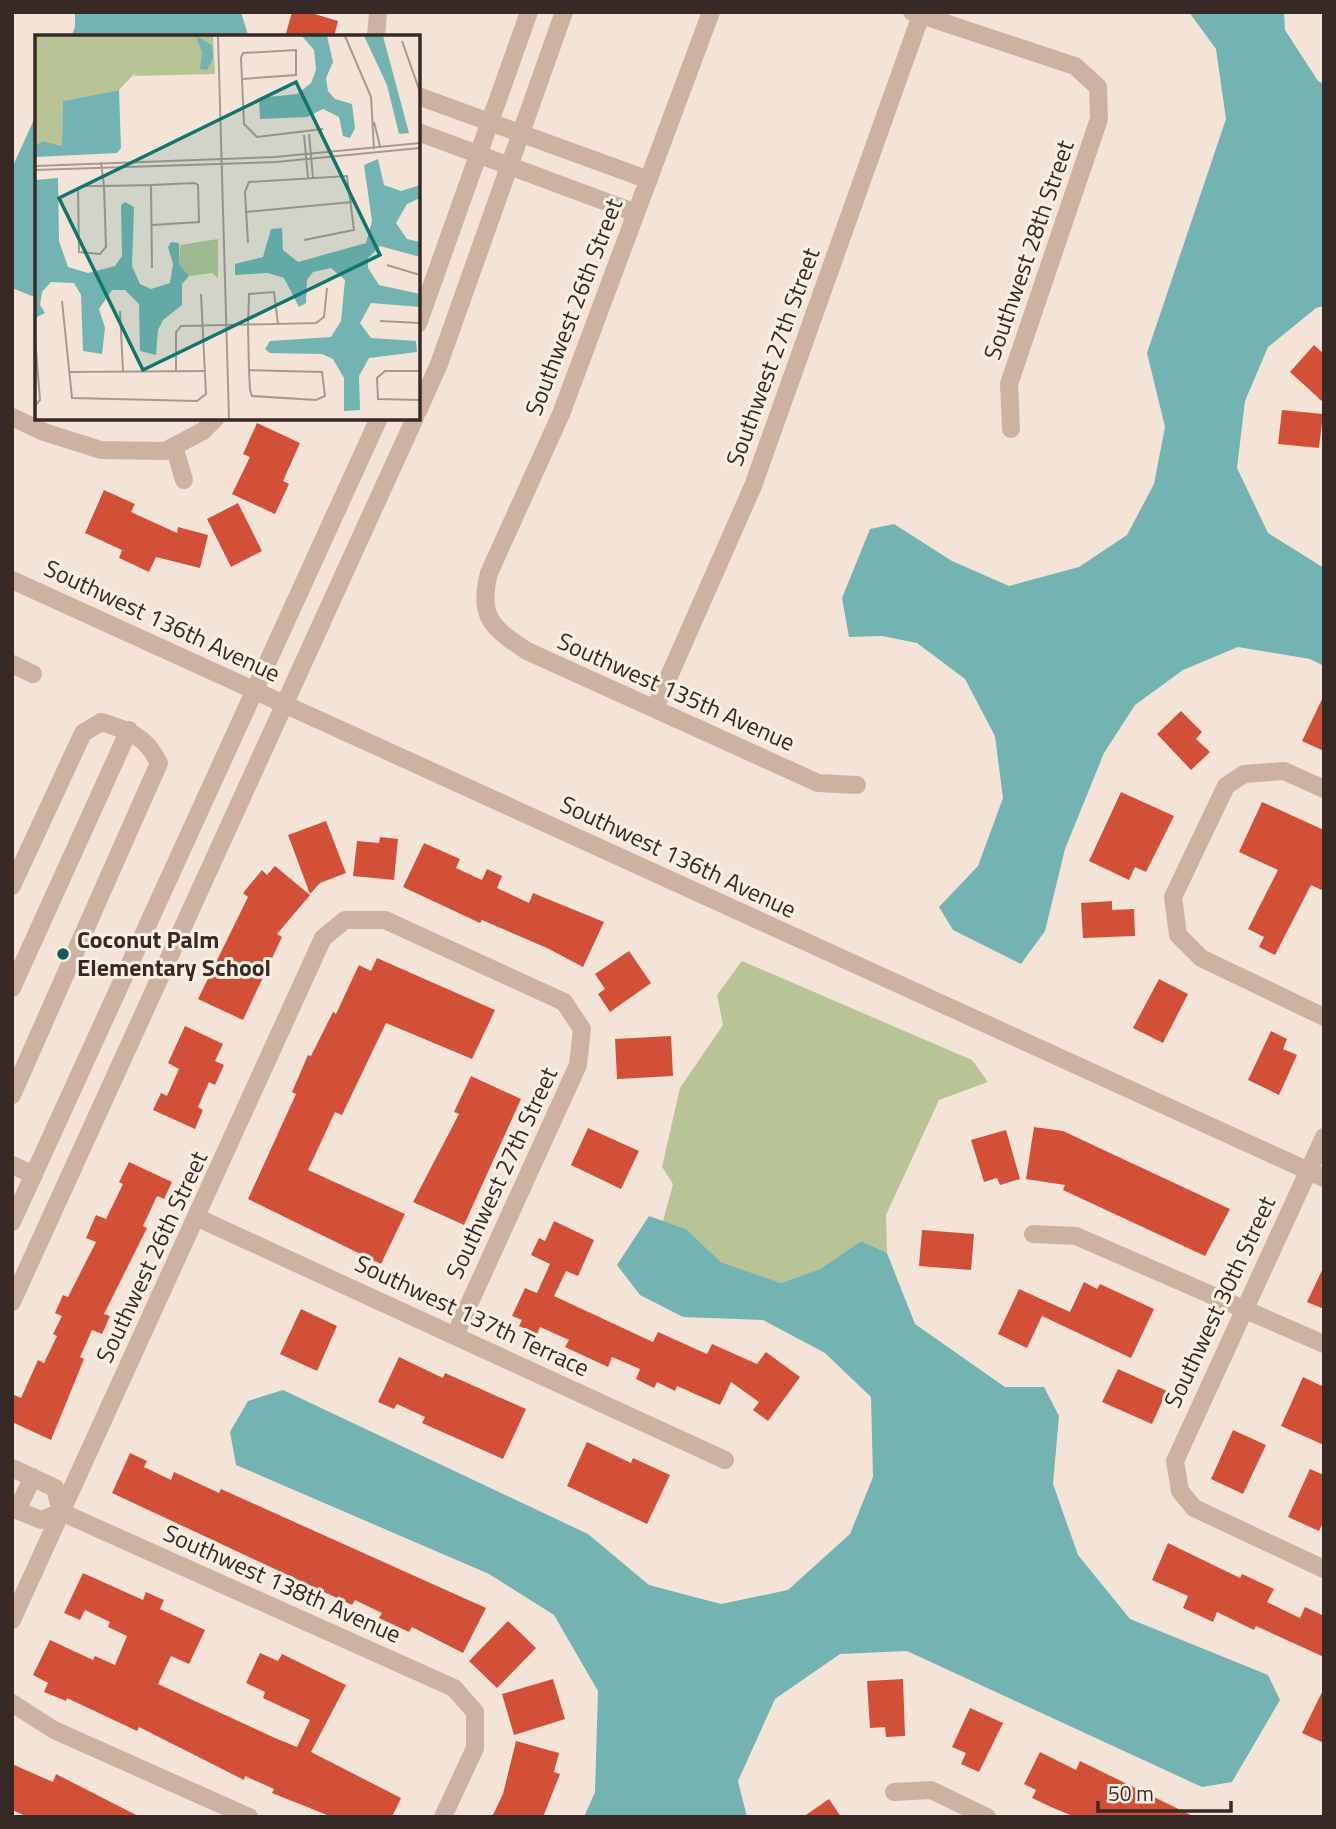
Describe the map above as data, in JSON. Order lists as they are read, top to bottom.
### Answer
{
  "streets": {
    "street": [
      "Southwest 28th Street",
      "Southwest 26th Street",
      "Southwest 27th Street",
      "Southwest 136th Avenue",
      "Southwest 135th Avenue",
      "Southwest 30th Street",
      "Southwest 137th Terrace",
      "Southwest 138th Avenue"
    ]
  },
  "crossings": [
    ["Southwest 28th Street", "Southwest 27th Street"],
    ["Southwest 26th Street", "Southwest 27th Street"],
    ["Southwest 26th Street", "Southwest 135th Avenue"],
    ["Southwest 26th Street", "Southwest 137th Terrace"],
    ["Southwest 26th Street", "Southwest 138th Avenue"],
    ["Southwest 27th Street", "Southwest 135th Avenue"],
    ["Southwest 27th Street", "Southwest 137th Terrace"],
    ["Southwest 136th Avenue", "Southwest 30th Street"]
  ],
  "places": ["Coconut Palm Elementary School"],
  "scale_bar": "50 m"
}
